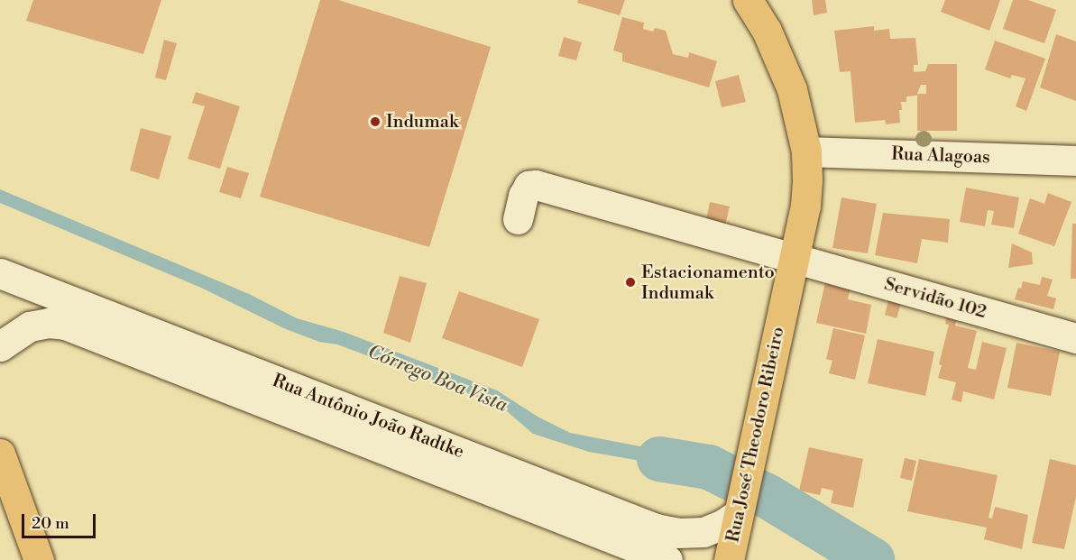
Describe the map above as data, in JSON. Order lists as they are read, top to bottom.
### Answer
{
  "streets": {
    "main road": ["Rua José Theodoro Ribeiro"],
    "street": ["Rua Alagoas", "Servidão 102", "Rua Antônio João Radtke"]
  },
  "crossings": [
    ["Rua Alagoas", "Rua José Theodoro Ribeiro"],
    ["Servidão 102", "Rua José Theodoro Ribeiro"],
    ["Rua Antônio João Radtke", "Rua José Theodoro Ribeiro"]
  ],
  "water": ["Córrego Boa Vista"],
  "places": ["Indumak", "Estacionamento Indumak"],
  "scale_bar": "20 m"
}
